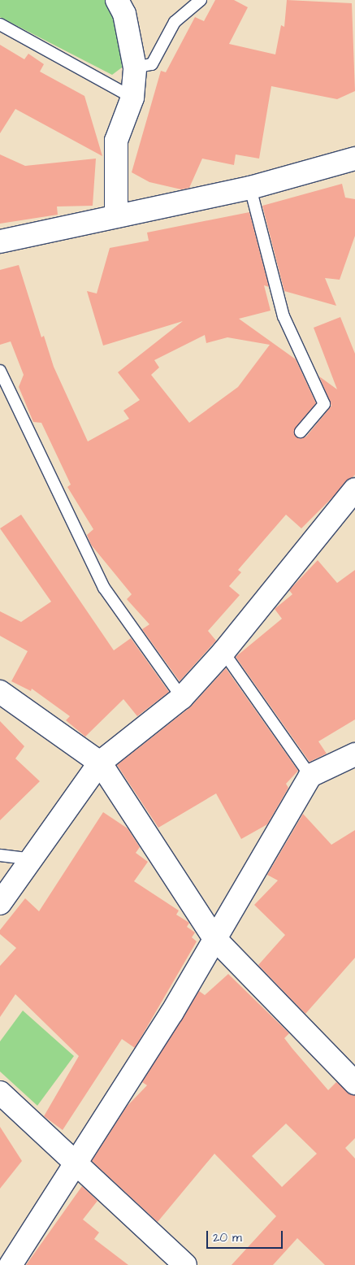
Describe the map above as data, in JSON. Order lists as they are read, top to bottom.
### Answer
{
  "scale_bar": "20 m"
}
